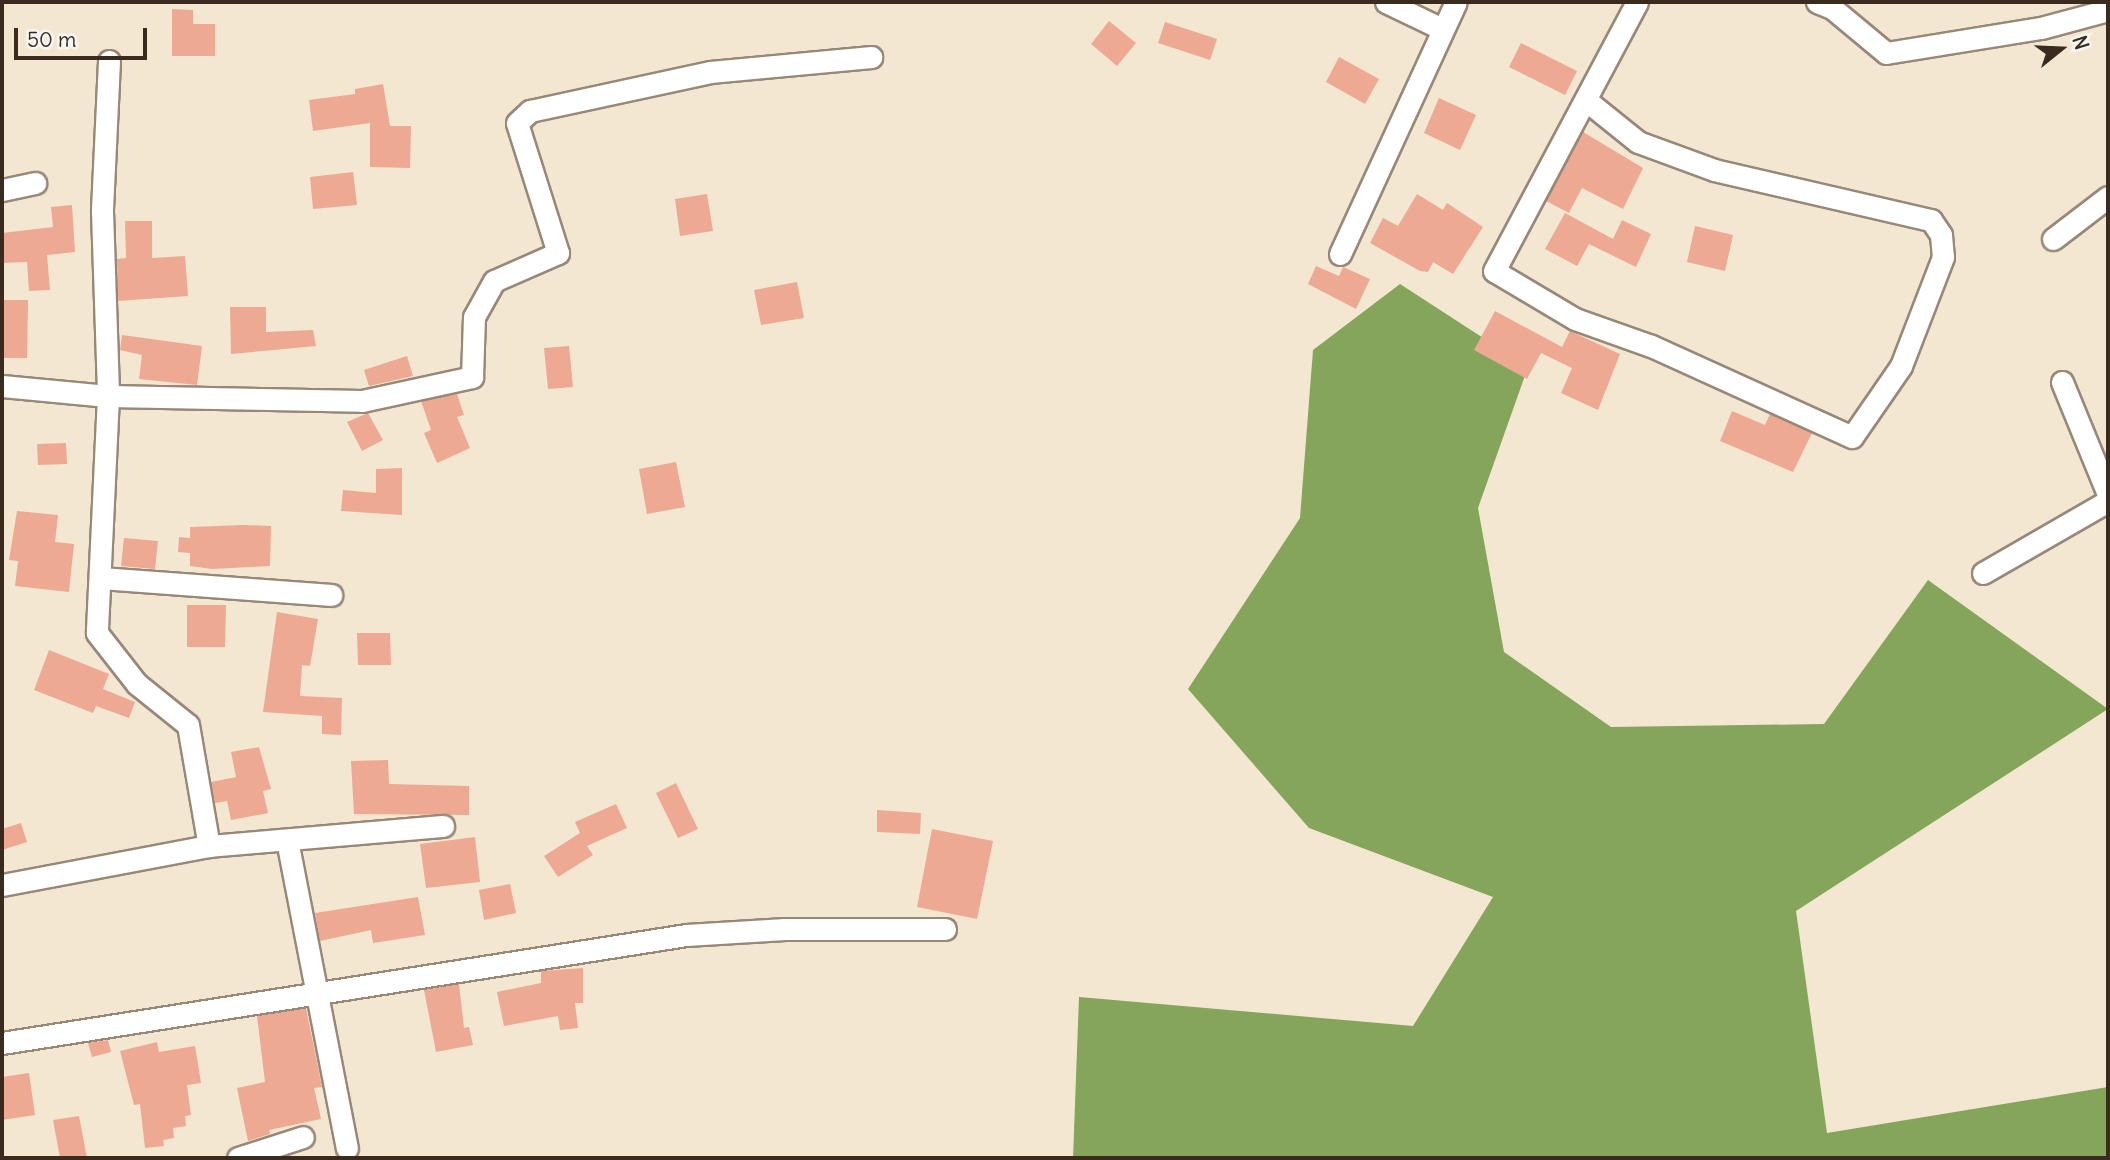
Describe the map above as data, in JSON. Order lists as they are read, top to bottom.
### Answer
{
  "scale_bar": "50 m",
  "north": "right"
}
